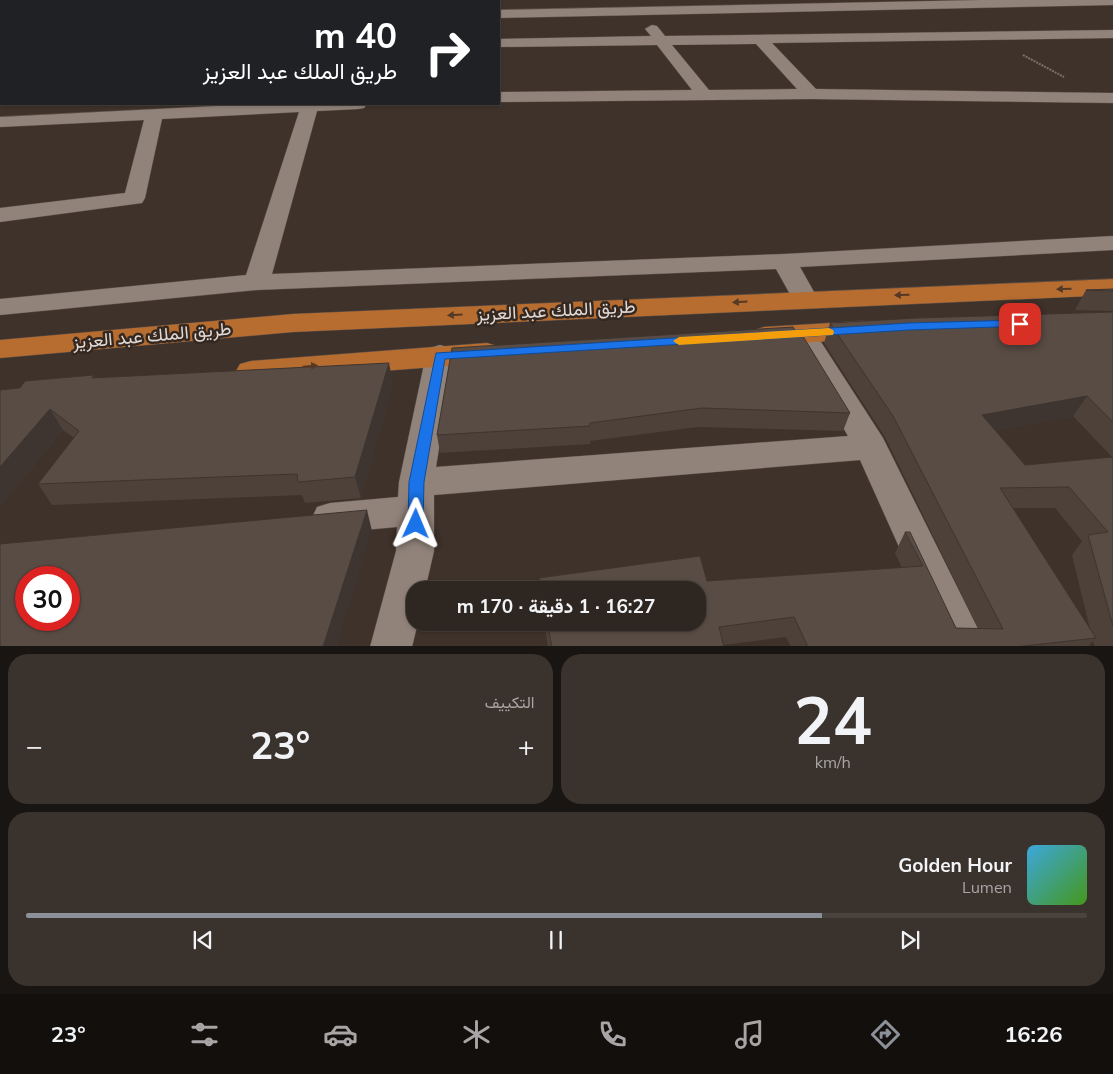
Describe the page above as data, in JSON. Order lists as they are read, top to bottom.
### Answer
{
  "streets": {
    "highway": ["طريق الملك عبد العزيز"]
  },
  "page": {
    "turn": ["40 m", "طريق الملك عبد العزيز"],
    "limit": "30",
    "trip": "16:27 · 1 دقيقة · 170 m",
    "tile": [
      ["24", "km/h"],
      "التكييف"
    ],
    "heat": ["−", "23°", "+"],
    "song": ["Golden Hour", "Lumen"],
    "tabs": ["16:26", "23°"]
  }
}
